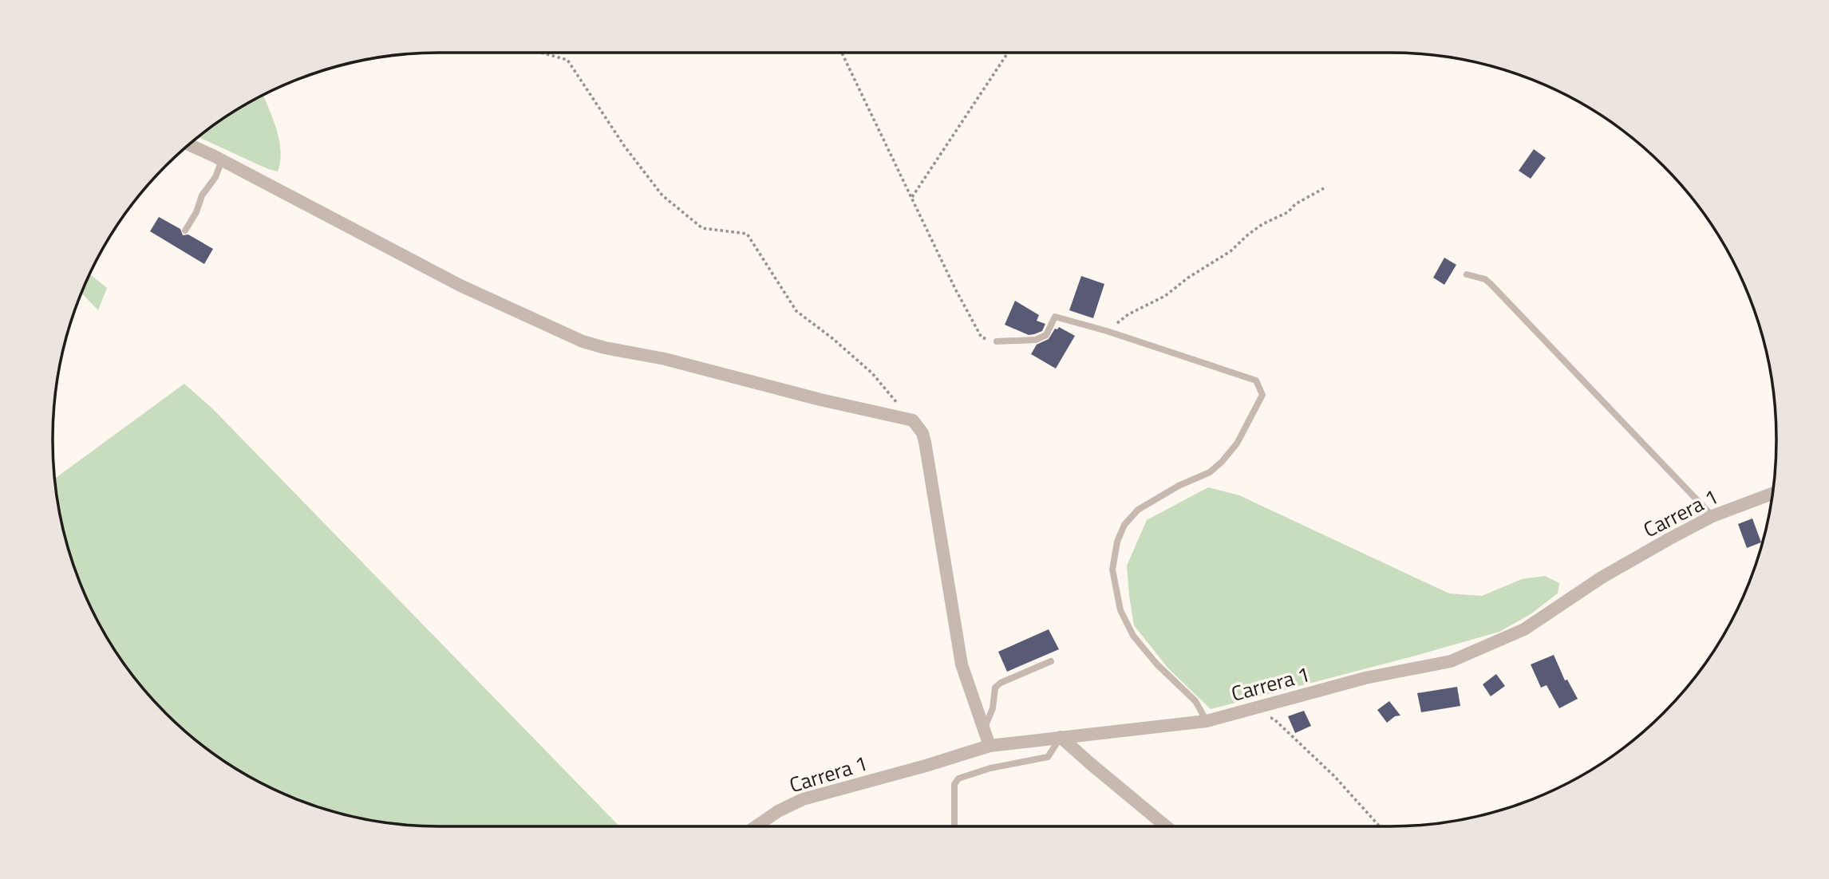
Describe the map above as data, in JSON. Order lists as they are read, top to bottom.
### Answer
{
  "streets": {
    "street": ["Carrera 1"]
  }
}
